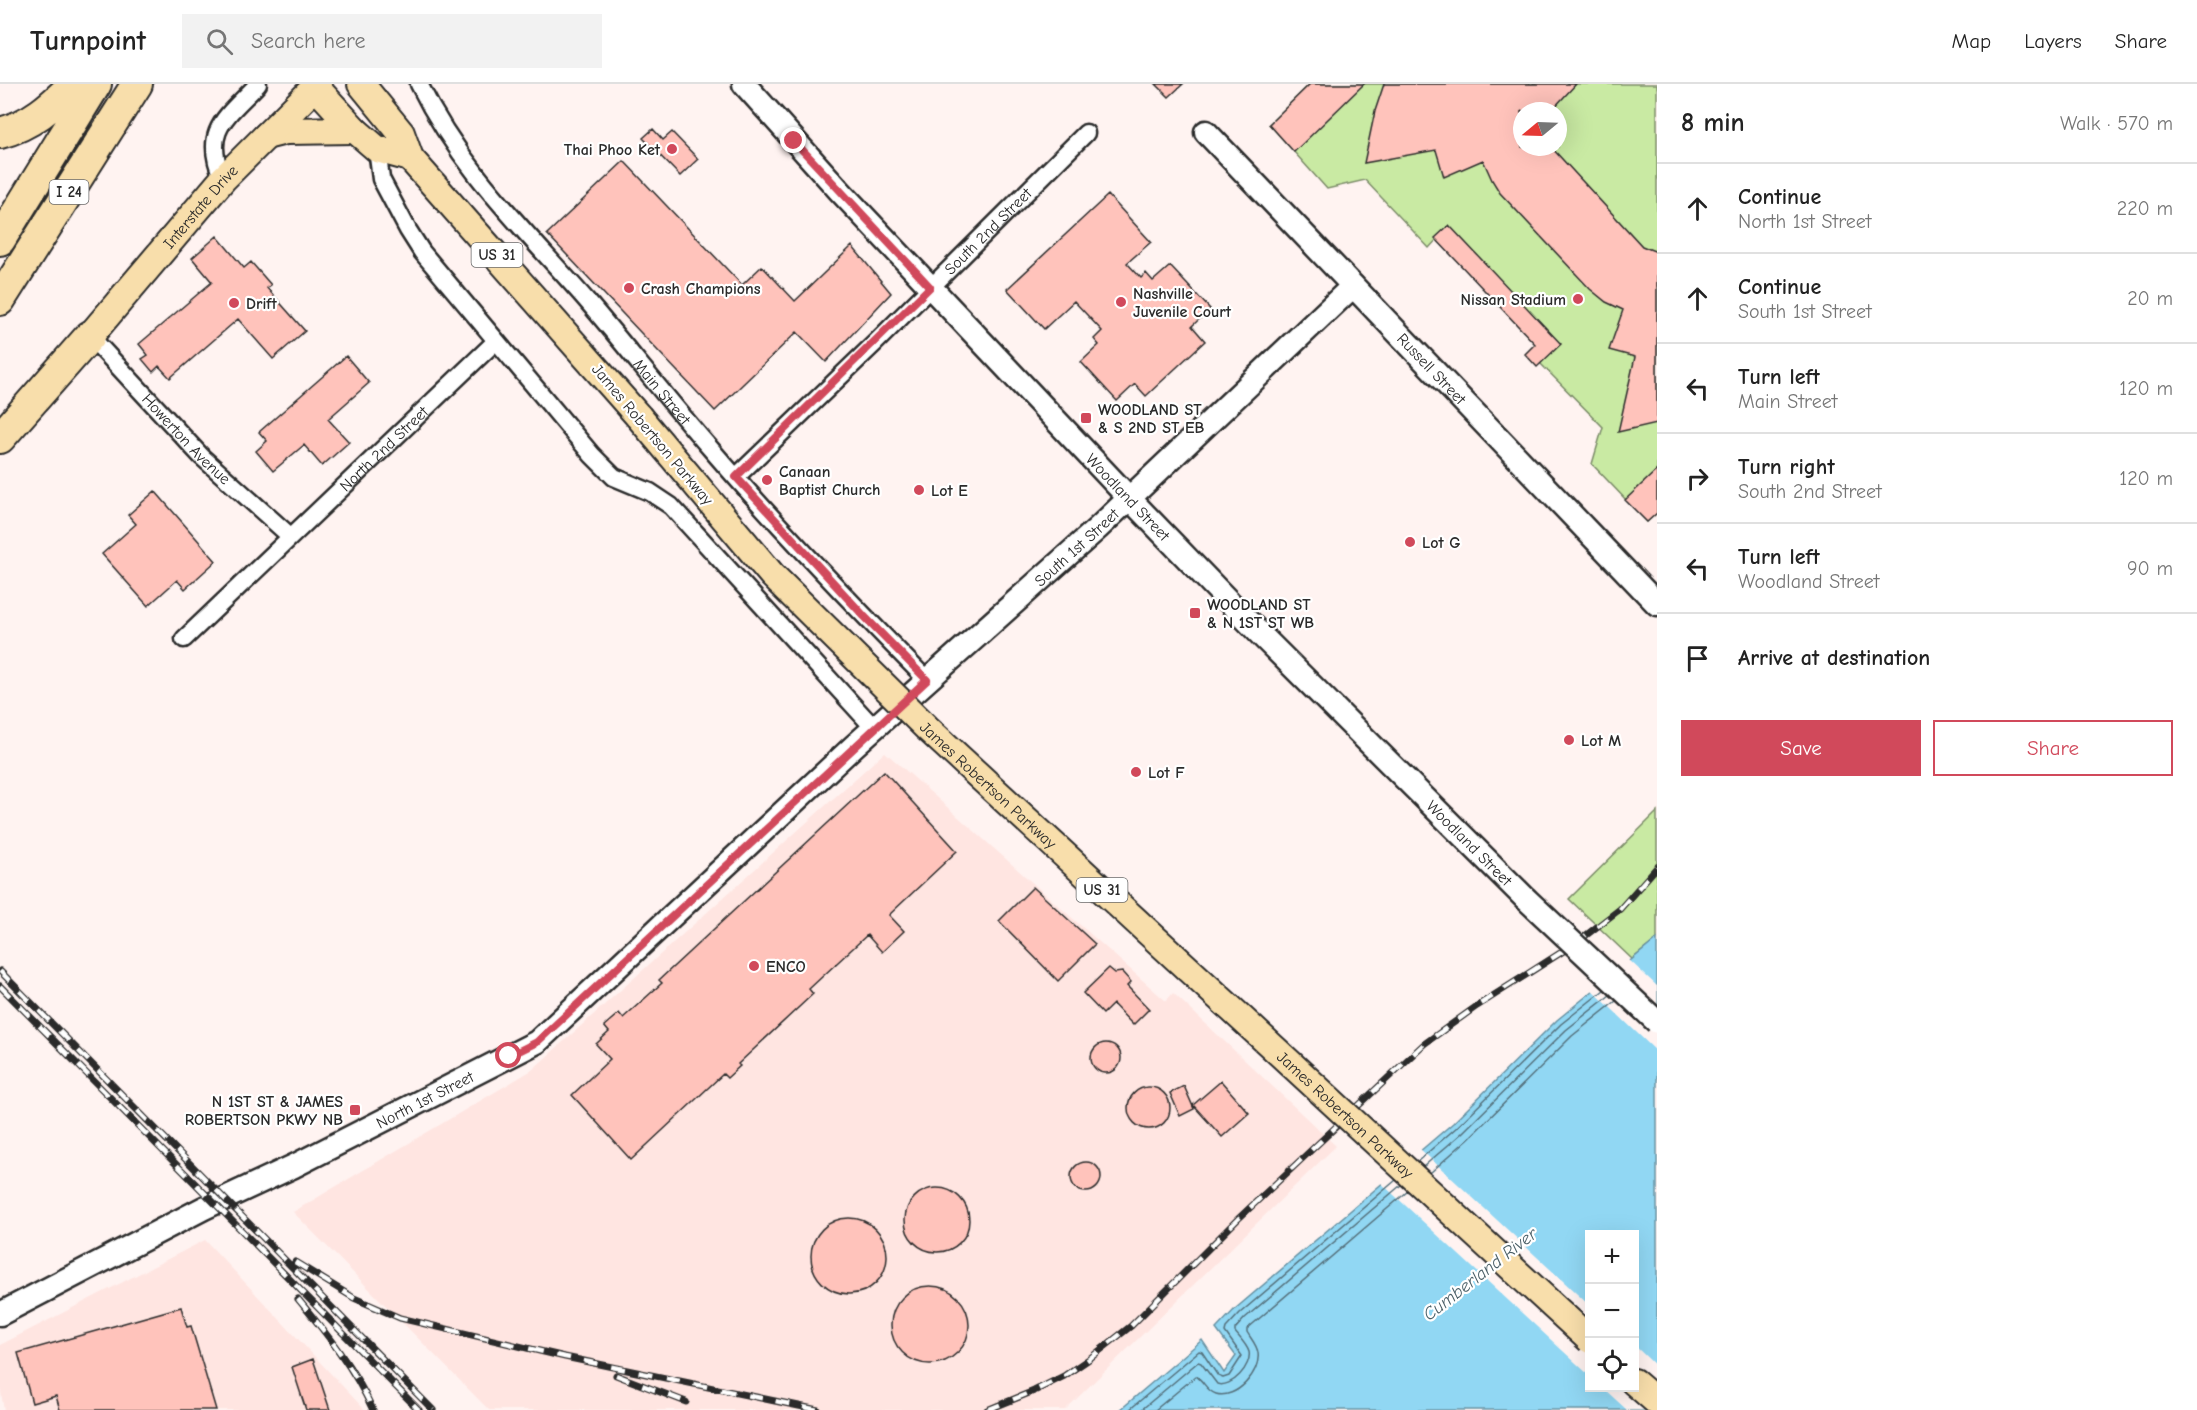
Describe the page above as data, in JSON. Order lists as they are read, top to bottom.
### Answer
{
  "streets": {
    "highway": ["I 24"],
    "main road": ["Interstate Drive", "US 31", "James Robertson Parkway"],
    "street": [
      "South 2nd Street",
      "Russell Street",
      "Main Street",
      "Howerton Avenue",
      "North 2nd Street",
      "Woodland Street",
      "South 1st Street",
      "North 1st Street"
    ]
  },
  "crossings": [
    ["Interstate Drive", "Howerton Avenue"],
    ["South 2nd Street", "Main Street"],
    ["South 2nd Street", "Woodland Street"],
    ["Russell Street", "South 1st Street"],
    ["Main Street", "South 1st Street"],
    ["Howerton Avenue", "North 2nd Street"],
    ["Woodland Street", "South 1st Street"],
    ["South 1st Street", "North 1st Street"]
  ],
  "water": ["Cumberland River"],
  "places": {
    "other": [
      "Thai Phoo Ket",
      "Crash Champions",
      "Nissan Stadium",
      "Nashville Juvenile Court",
      "Drift",
      "Canaan Baptist Church",
      "Lot E",
      "Lot G",
      "Lot M",
      "Lot F",
      "ENCO"
    ],
    "transit": ["WOODLAND ST & S 2ND ST EB", "WOODLAND ST & N 1ST ST WB", "N 1ST ST & JAMES ROBERTSON PKWY NB"]
  },
  "north": "left",
  "page": {
    "header": "Turnpoint",
    "search": "Search here",
    "nav": ["Map", "Layers", "Share"],
    "heading": ["8 min", "Walk · 570 m"],
    "list": [
      ["Continue", "North 1st Street", "220 m"],
      ["Continue", "South 1st Street", "20 m"],
      ["Turn left", "Main Street", "120 m"],
      ["Turn right", "South 2nd Street", "120 m"],
      ["Turn left", "Woodland Street", "90 m"],
      "Arrive at destination"
    ],
    "buttons": ["Save", "Share"],
    "map_buttons": ["+", "−"]
  }
}
